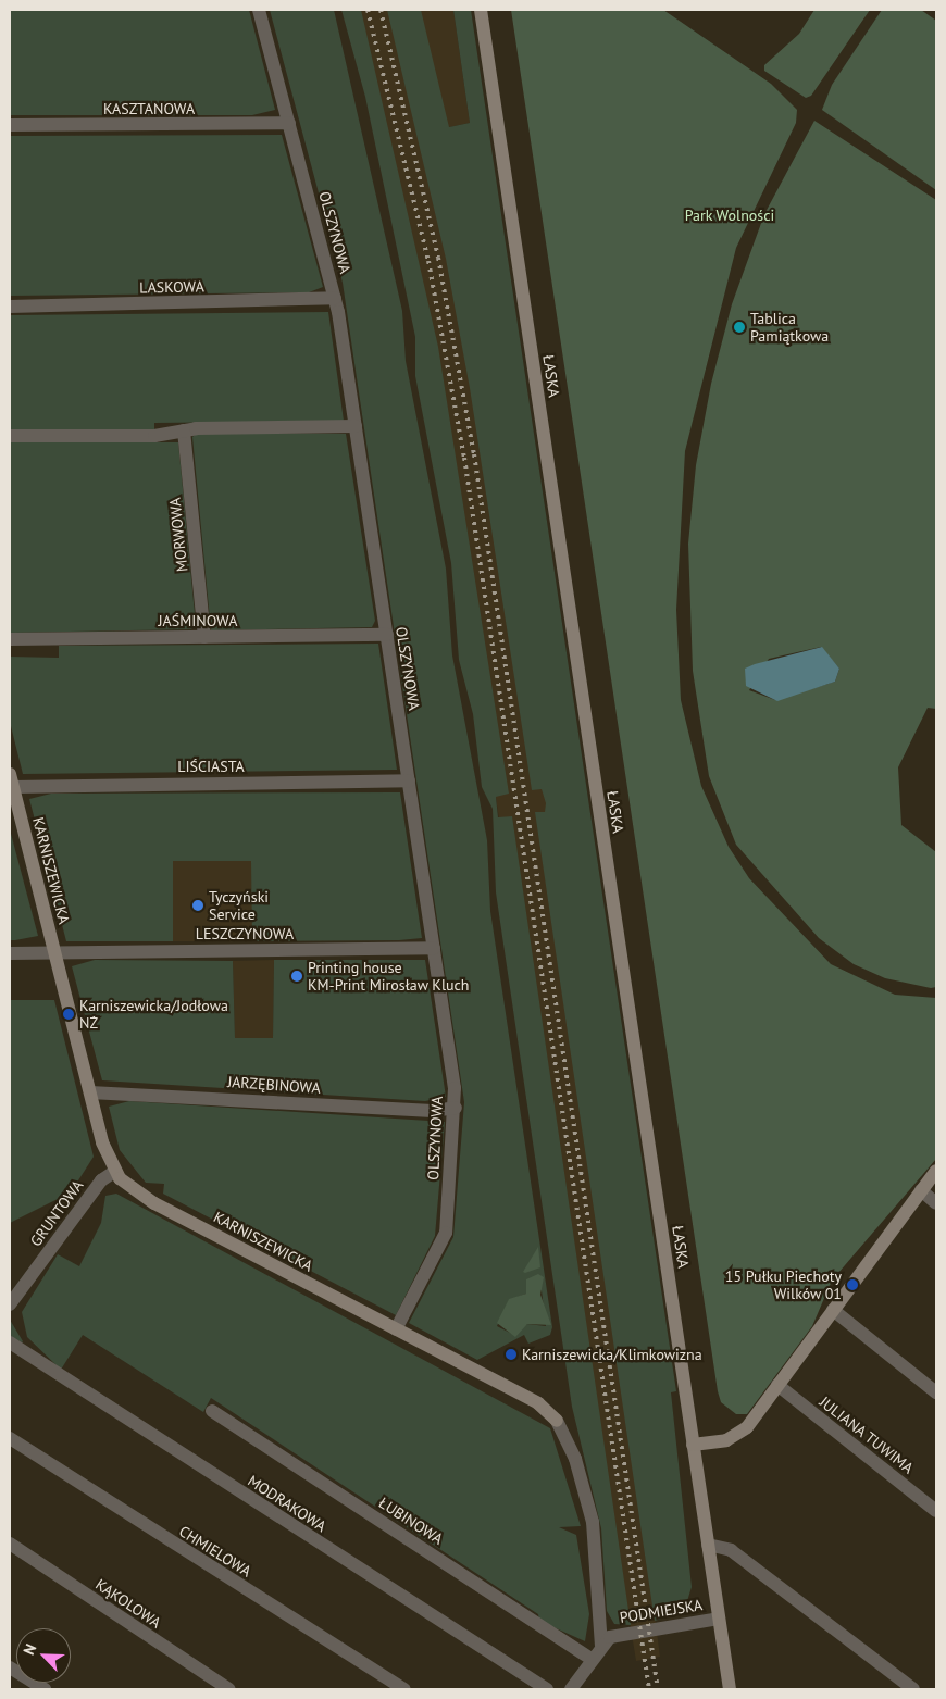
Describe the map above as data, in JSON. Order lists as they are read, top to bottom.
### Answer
{
  "streets": {
    "main road": ["ŁASKA", "KARNISZEWICKA"],
    "street": [
      "KASZTANOWA",
      "OLSZYNOWA",
      "LASKOWA",
      "MORWOWA",
      "JAŚMINOWA",
      "LIŚCIASTA",
      "LESZCZYNOWA",
      "JARZĘBINOWA",
      "GRUNTOWA",
      "JULIANA TUWIMA",
      "MODRAKOWA",
      "ŁUBINOWA",
      "CHMIELOWA",
      "KĄKOLOWA",
      "PODMIEJSKA"
    ]
  },
  "crossings": [
    ["KASZTANOWA", "OLSZYNOWA"],
    ["OLSZYNOWA", "LASKOWA"],
    ["OLSZYNOWA", "JAŚMINOWA"],
    ["OLSZYNOWA", "LIŚCIASTA"],
    ["OLSZYNOWA", "KARNISZEWICKA"],
    ["OLSZYNOWA", "LESZCZYNOWA"],
    ["OLSZYNOWA", "JARZĘBINOWA"],
    ["ŁASKA", "PODMIEJSKA"],
    ["MORWOWA", "JAŚMINOWA"],
    ["LIŚCIASTA", "KARNISZEWICKA"],
    ["KARNISZEWICKA", "LESZCZYNOWA"],
    ["KARNISZEWICKA", "JARZĘBINOWA"],
    ["KARNISZEWICKA", "GRUNTOWA"],
    ["KARNISZEWICKA", "PODMIEJSKA"],
    ["ŁUBINOWA", "PODMIEJSKA"]
  ],
  "parks": ["Park Wolności"],
  "places": [
    "Tablica Pamiątkowa",
    "Tyczyński Service",
    "Printing house KM-Print Mirosław Kluch",
    "Karniszewicka/Jodłowa NŻ",
    "15 Pułku Piechoty Wilków 01",
    "Karniszewicka/Klimkowizna"
  ],
  "north": "top left"
}
